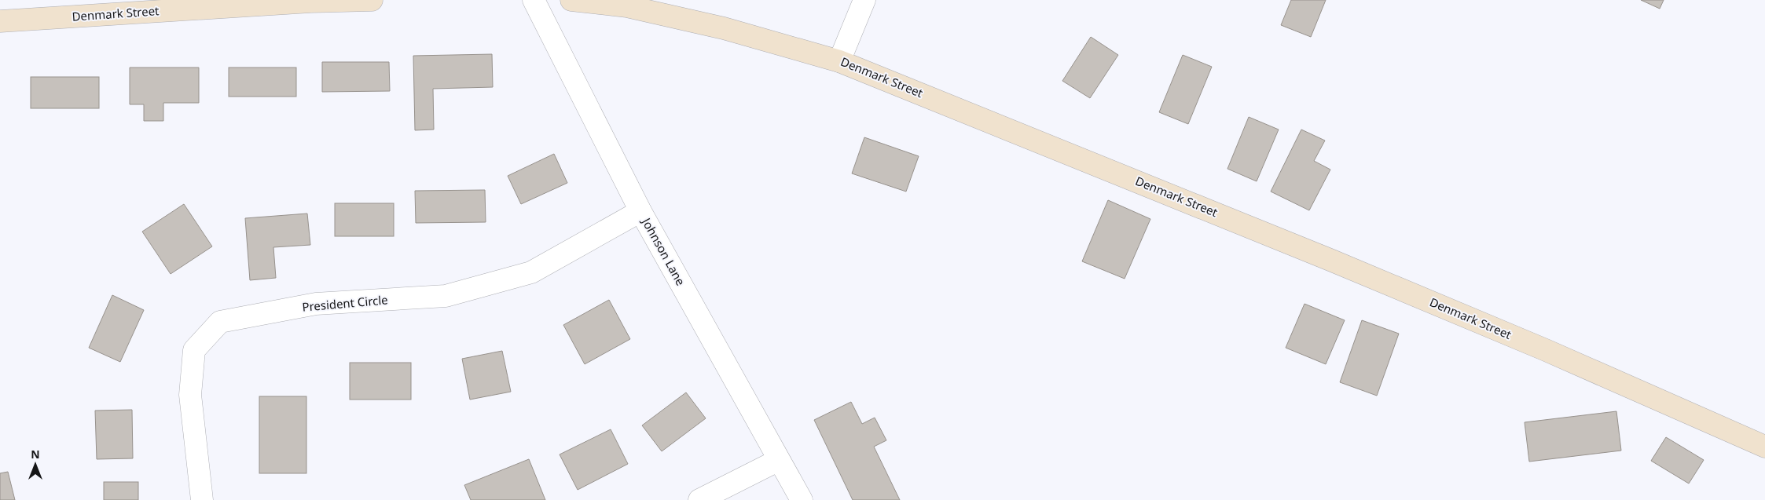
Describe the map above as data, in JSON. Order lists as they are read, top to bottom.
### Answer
{
  "streets": {
    "street": ["Denmark Street", "Johnson Lane", "President Circle"]
  },
  "crossings": [
    ["Johnson Lane", "President Circle"]
  ],
  "north": "top"
}
